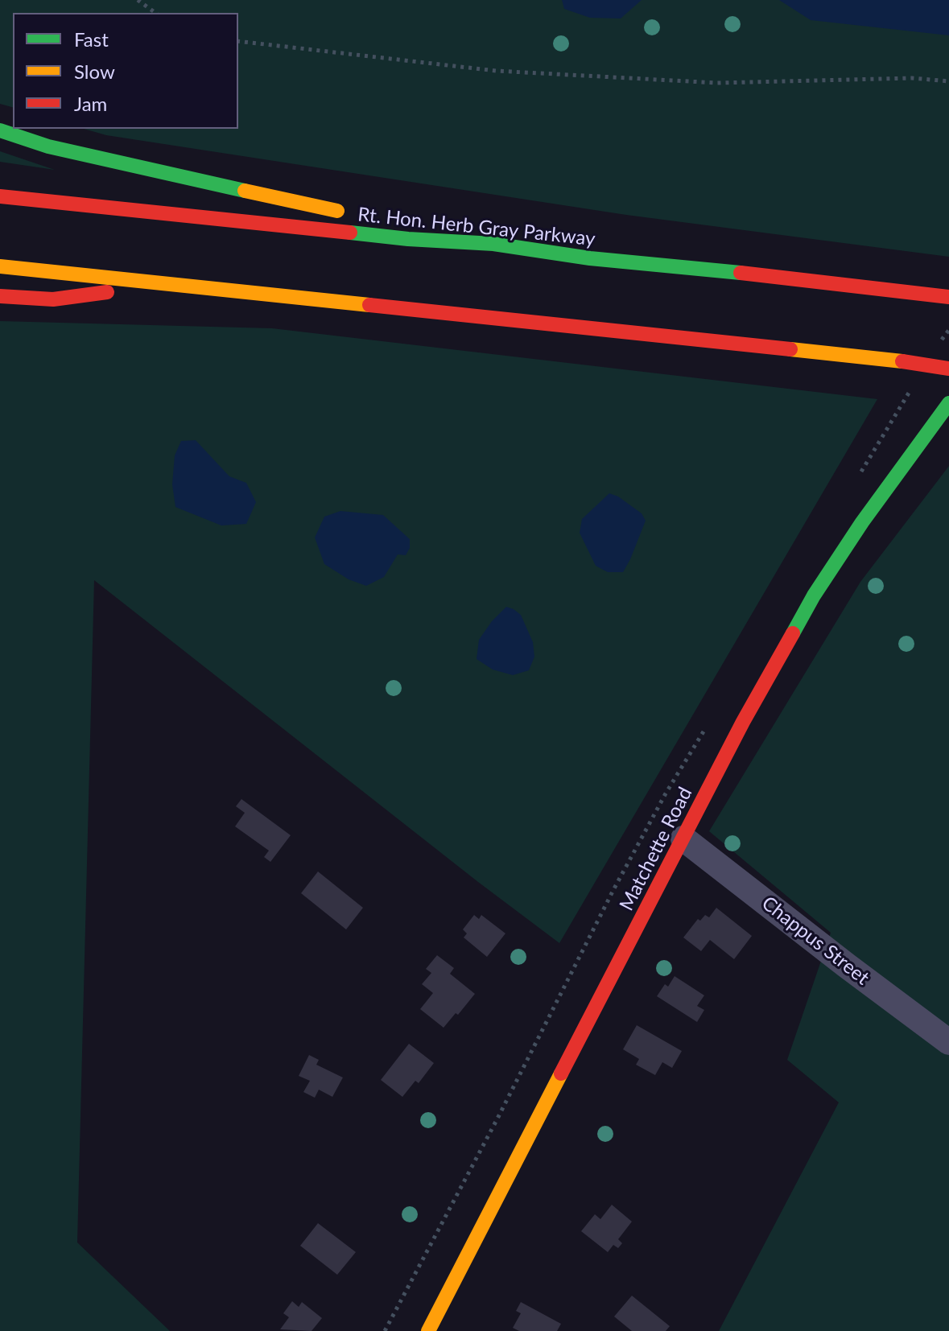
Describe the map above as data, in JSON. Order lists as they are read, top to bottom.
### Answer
{
  "streets": {
    "main road": ["Rt. Hon. Herb Gray Parkway", "Matchette Road"],
    "street": ["Chappus Street"]
  },
  "crossings": [
    ["Matchette Road", "Chappus Street"]
  ],
  "legend": ["Fast", "Slow", "Jam"]
}
